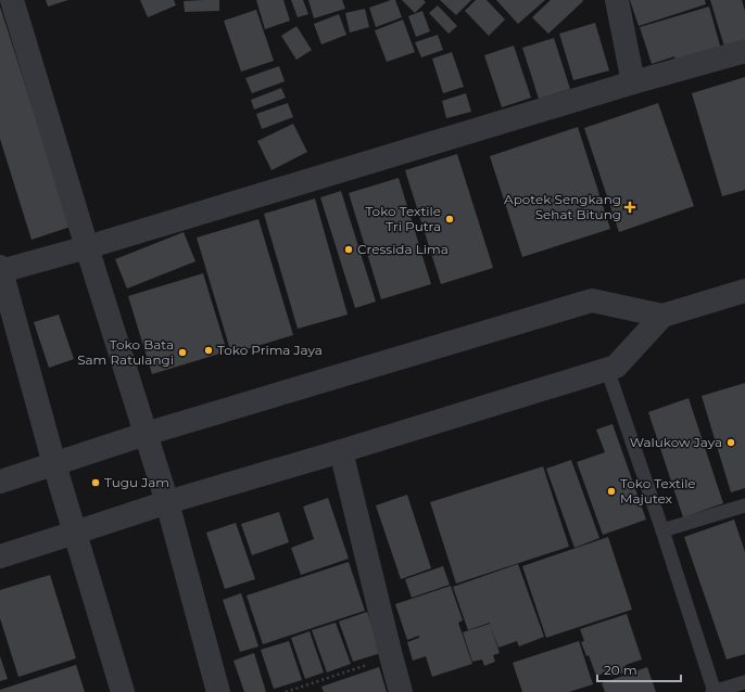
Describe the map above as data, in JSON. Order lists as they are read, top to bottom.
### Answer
{
  "places": {
    "health": ["Apotek Sengkang Sehat Bitung"],
    "other": [
      "Toko Textile Tri Putra",
      "Cressida Lima",
      "Toko Prima Jaya",
      "Toko Bata Sam Ratulangi",
      "Walukow Jaya",
      "Tugu Jam",
      "Toko Textile Majutex"
    ]
  },
  "scale_bar": "20 m"
}
